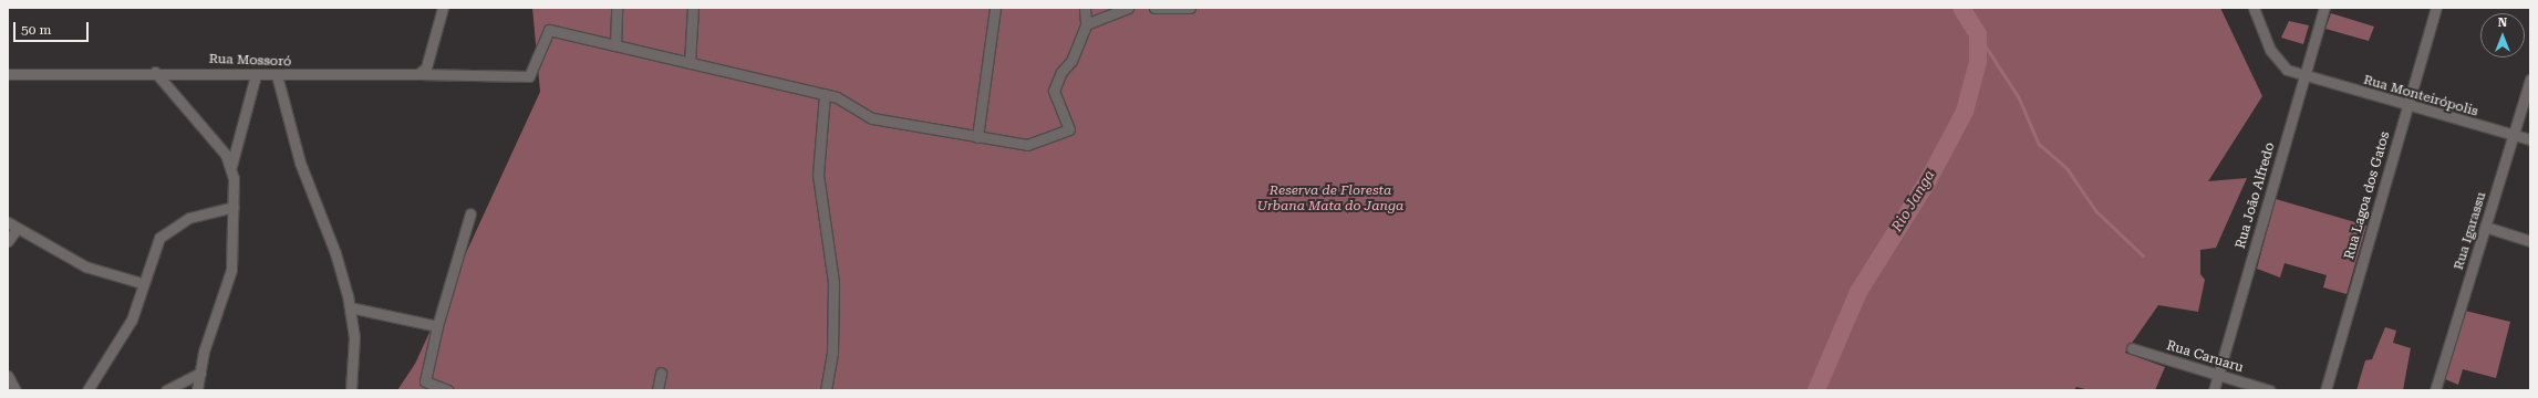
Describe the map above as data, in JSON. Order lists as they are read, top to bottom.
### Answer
{
  "streets": {
    "street": [
      "Rua Mossoró",
      "Rua Monteirópolis",
      "Rua João Alfredo",
      "Rua Lagoa dos Gatos",
      "Rua Igarassu",
      "Rua Caruaru"
    ]
  },
  "crossings": [
    ["Rua Monteirópolis", "Rua João Alfredo"],
    ["Rua Monteirópolis", "Rua Lagoa dos Gatos"],
    ["Rua Monteirópolis", "Rua Igarassu"],
    ["Rua João Alfredo", "Rua Caruaru"]
  ],
  "water": ["Rio Janga"],
  "parks": ["Reserva de Floresta Urbana Mata do Janga"],
  "scale_bar": "50 m",
  "north": "top"
}
